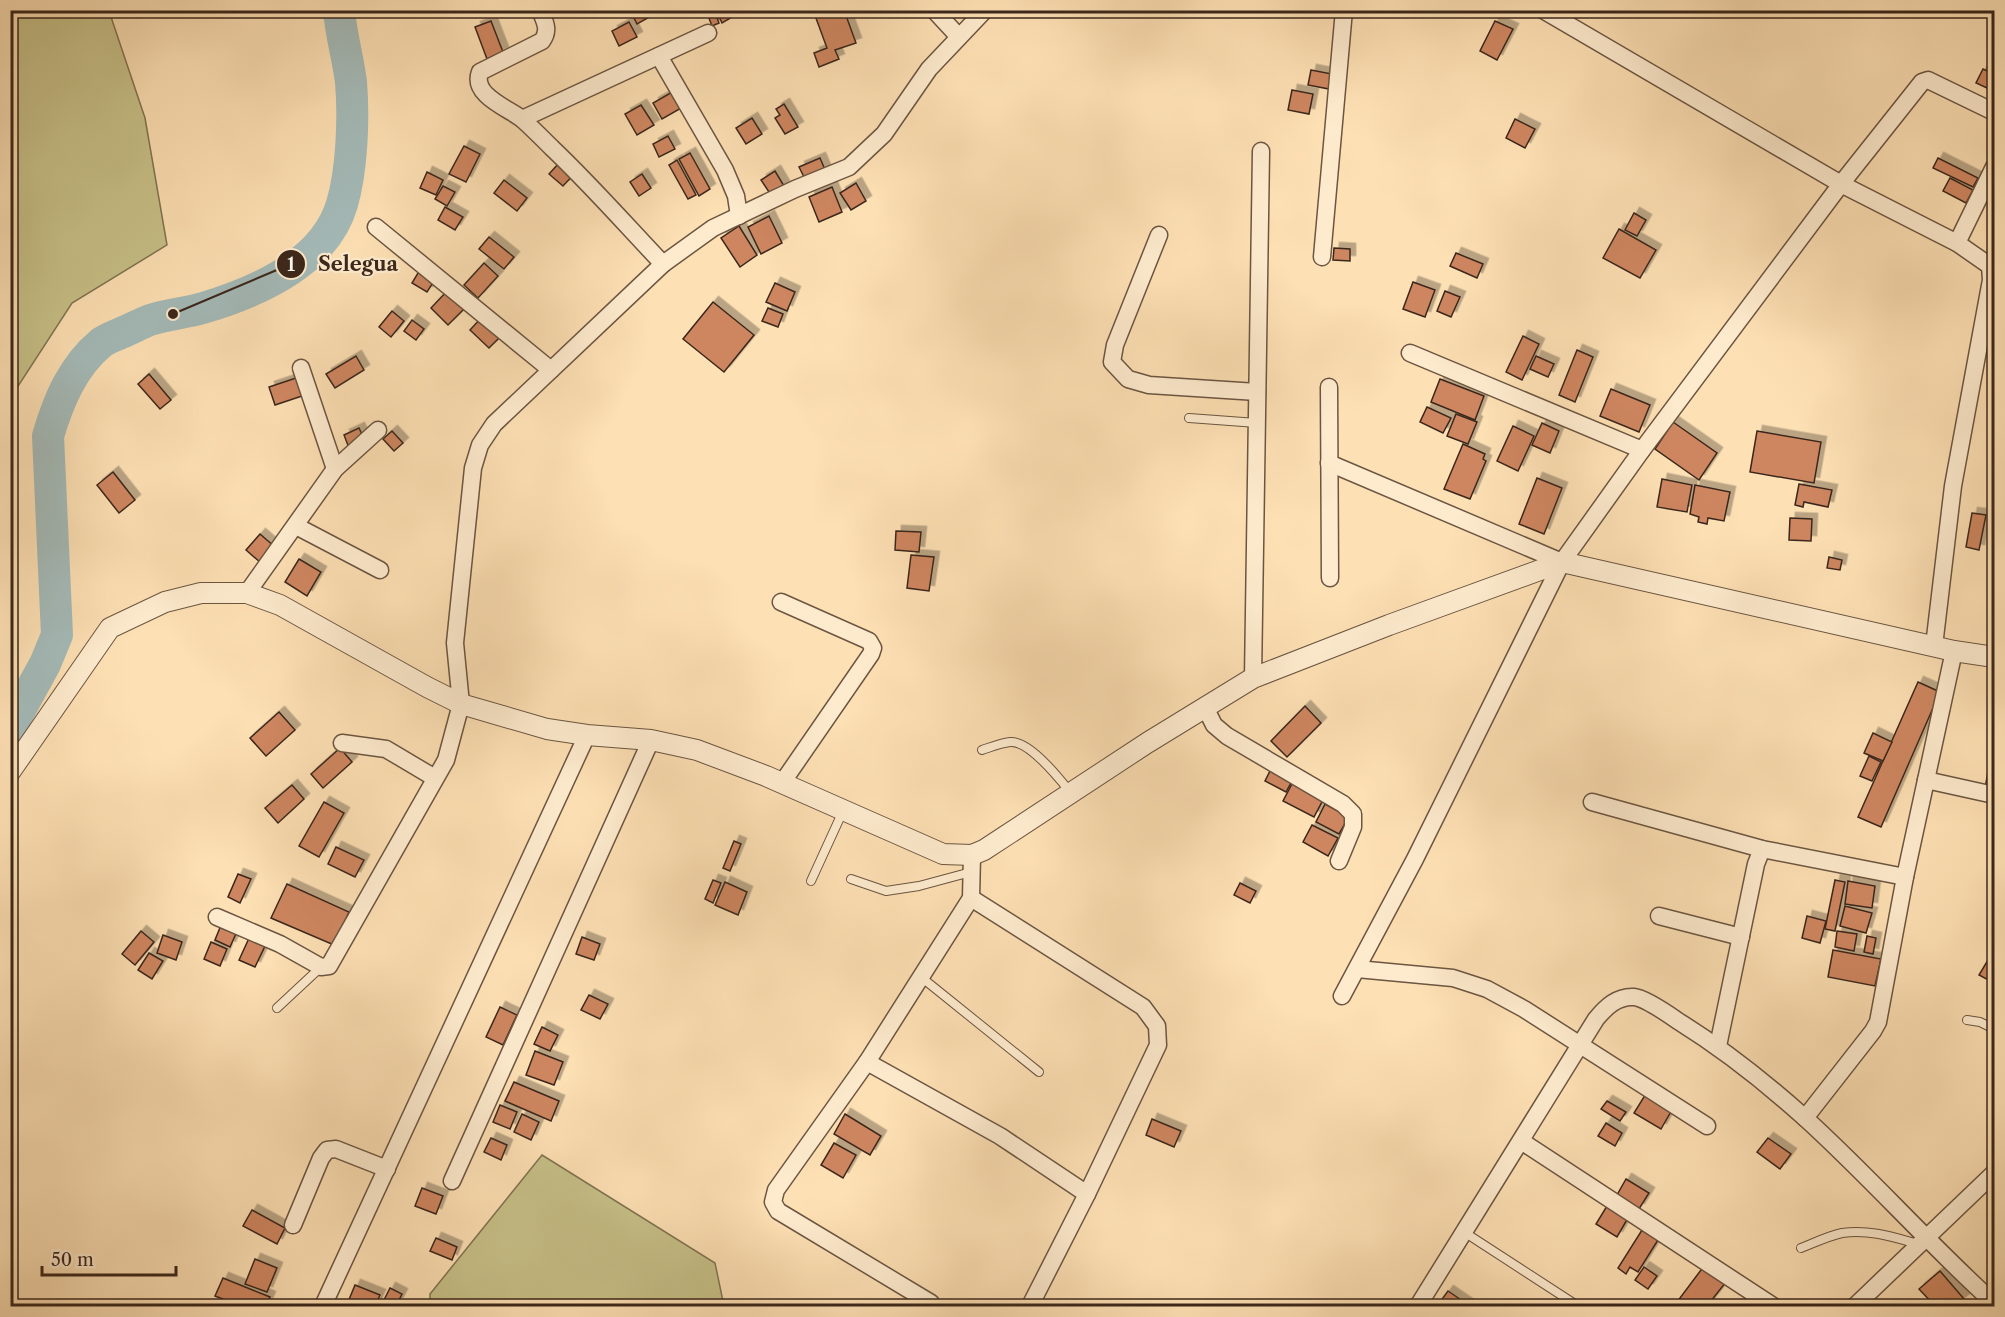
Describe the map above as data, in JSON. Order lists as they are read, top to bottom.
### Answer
{
  "places": ["Selegua"],
  "scale_bar": "50 m"
}
